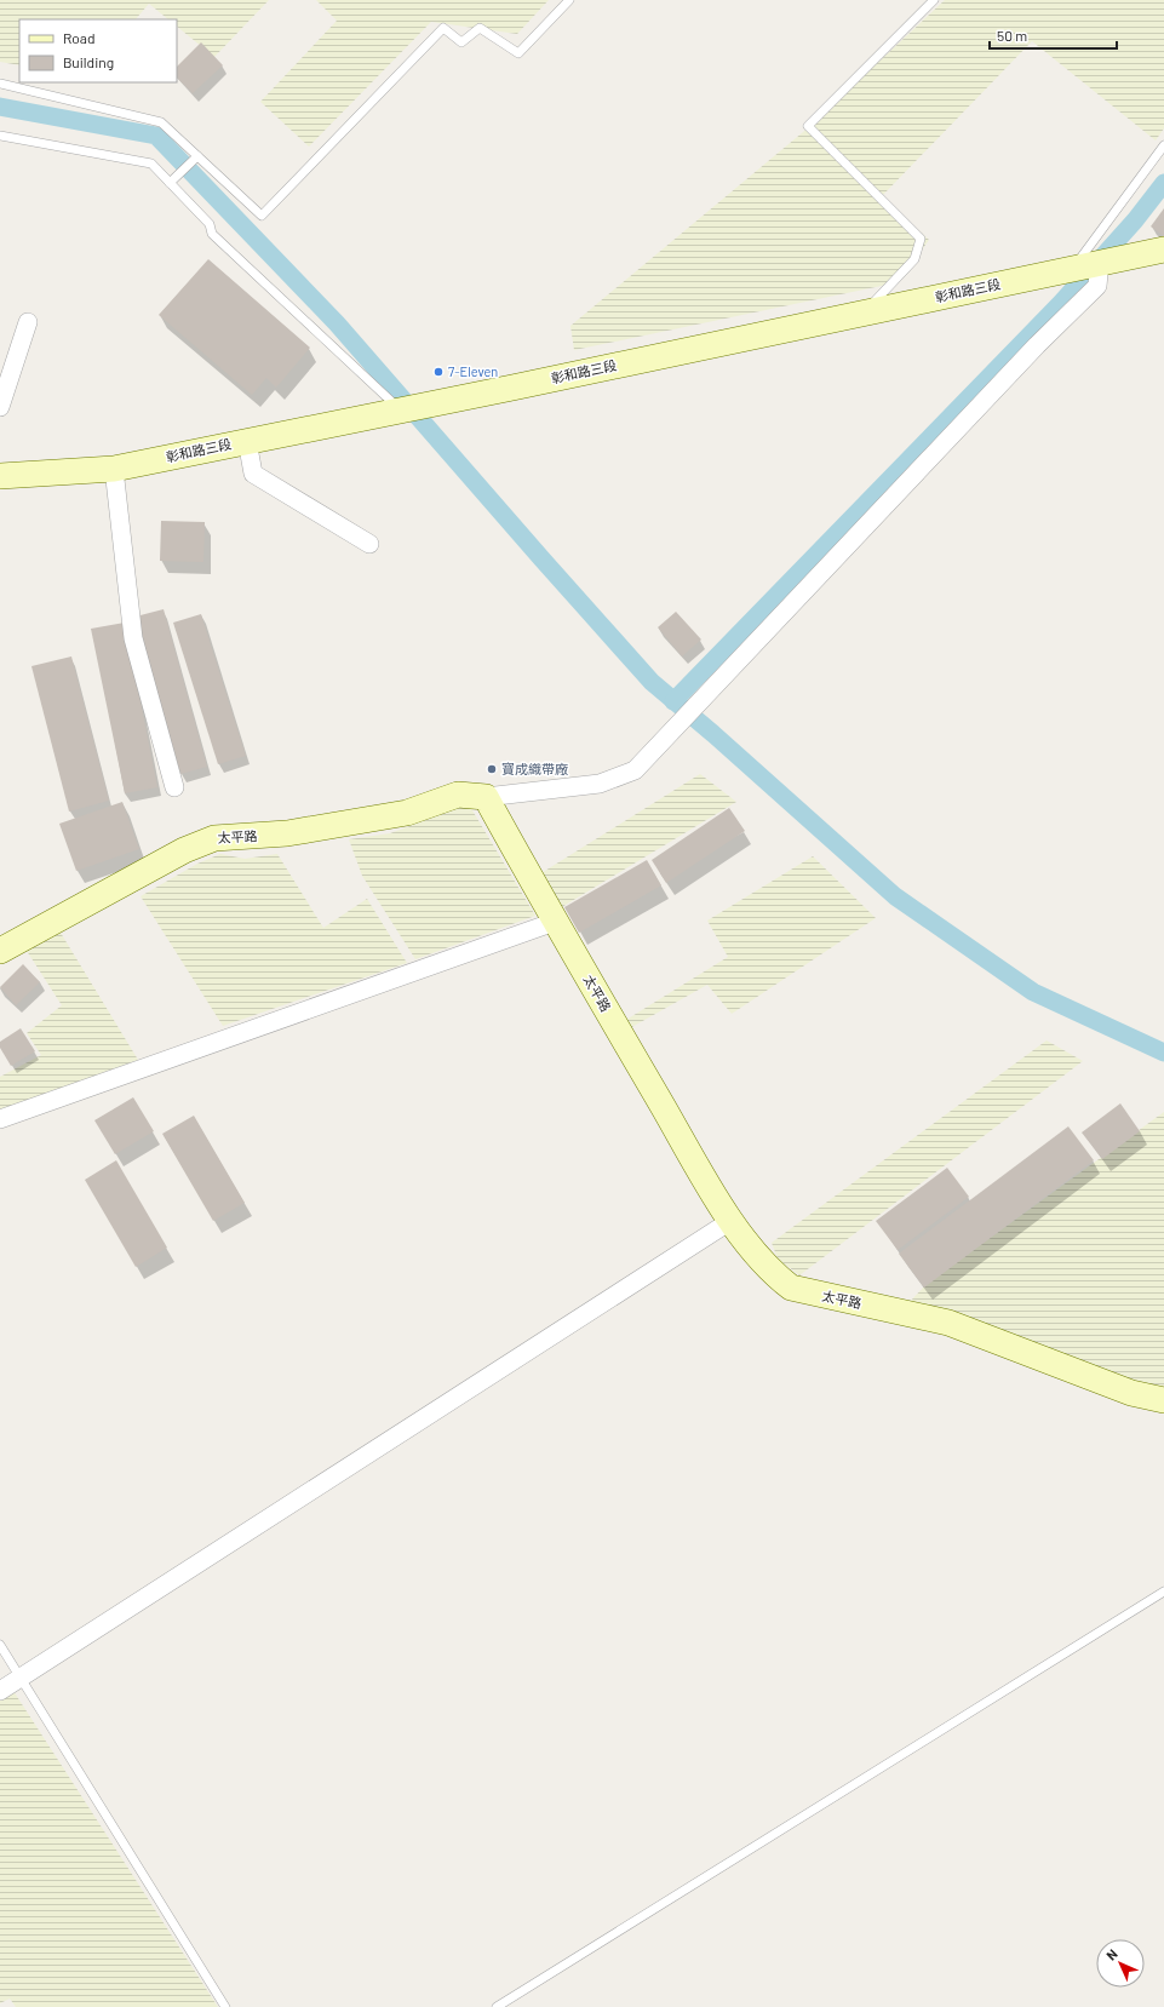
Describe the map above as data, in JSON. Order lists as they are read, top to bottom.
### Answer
{
  "streets": {
    "street": ["彰和路三段", "太平路"]
  },
  "places": ["7-Eleven", "寶成織帶廠"],
  "legend": ["Road", "Building"],
  "scale_bar": "50 m",
  "north": "top left"
}
